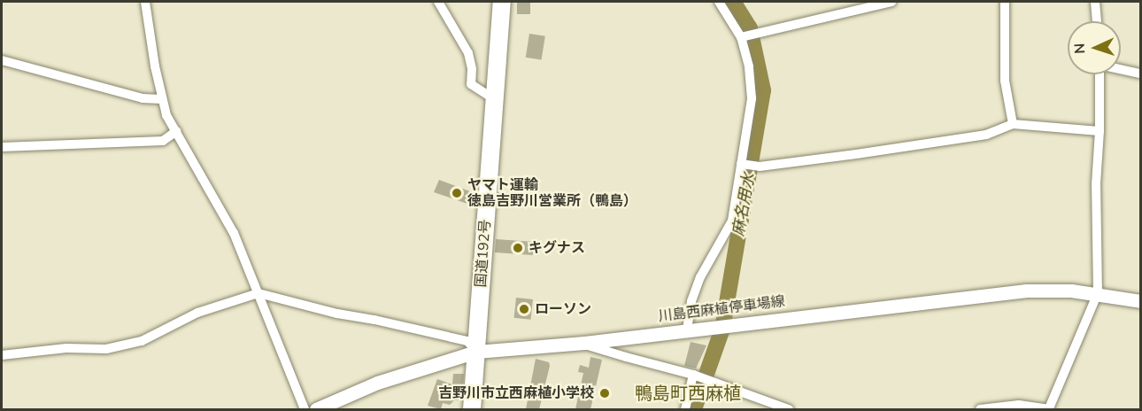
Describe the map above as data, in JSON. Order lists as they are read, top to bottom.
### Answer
{
  "streets": {
    "highway": ["国道192号"],
    "main road": ["川島西麻植停車場線"]
  },
  "crossings": [
    ["国道192号", "川島西麻植停車場線"]
  ],
  "districts": ["鴨島町西麻植"],
  "water": ["麻名用水"],
  "places": [
    "ヤマト運輸 徳島吉野川営業所（鴨島）",
    "キグナス",
    "ローソン",
    "吉野川市立西麻植小学校"
  ],
  "north": "left"
}
